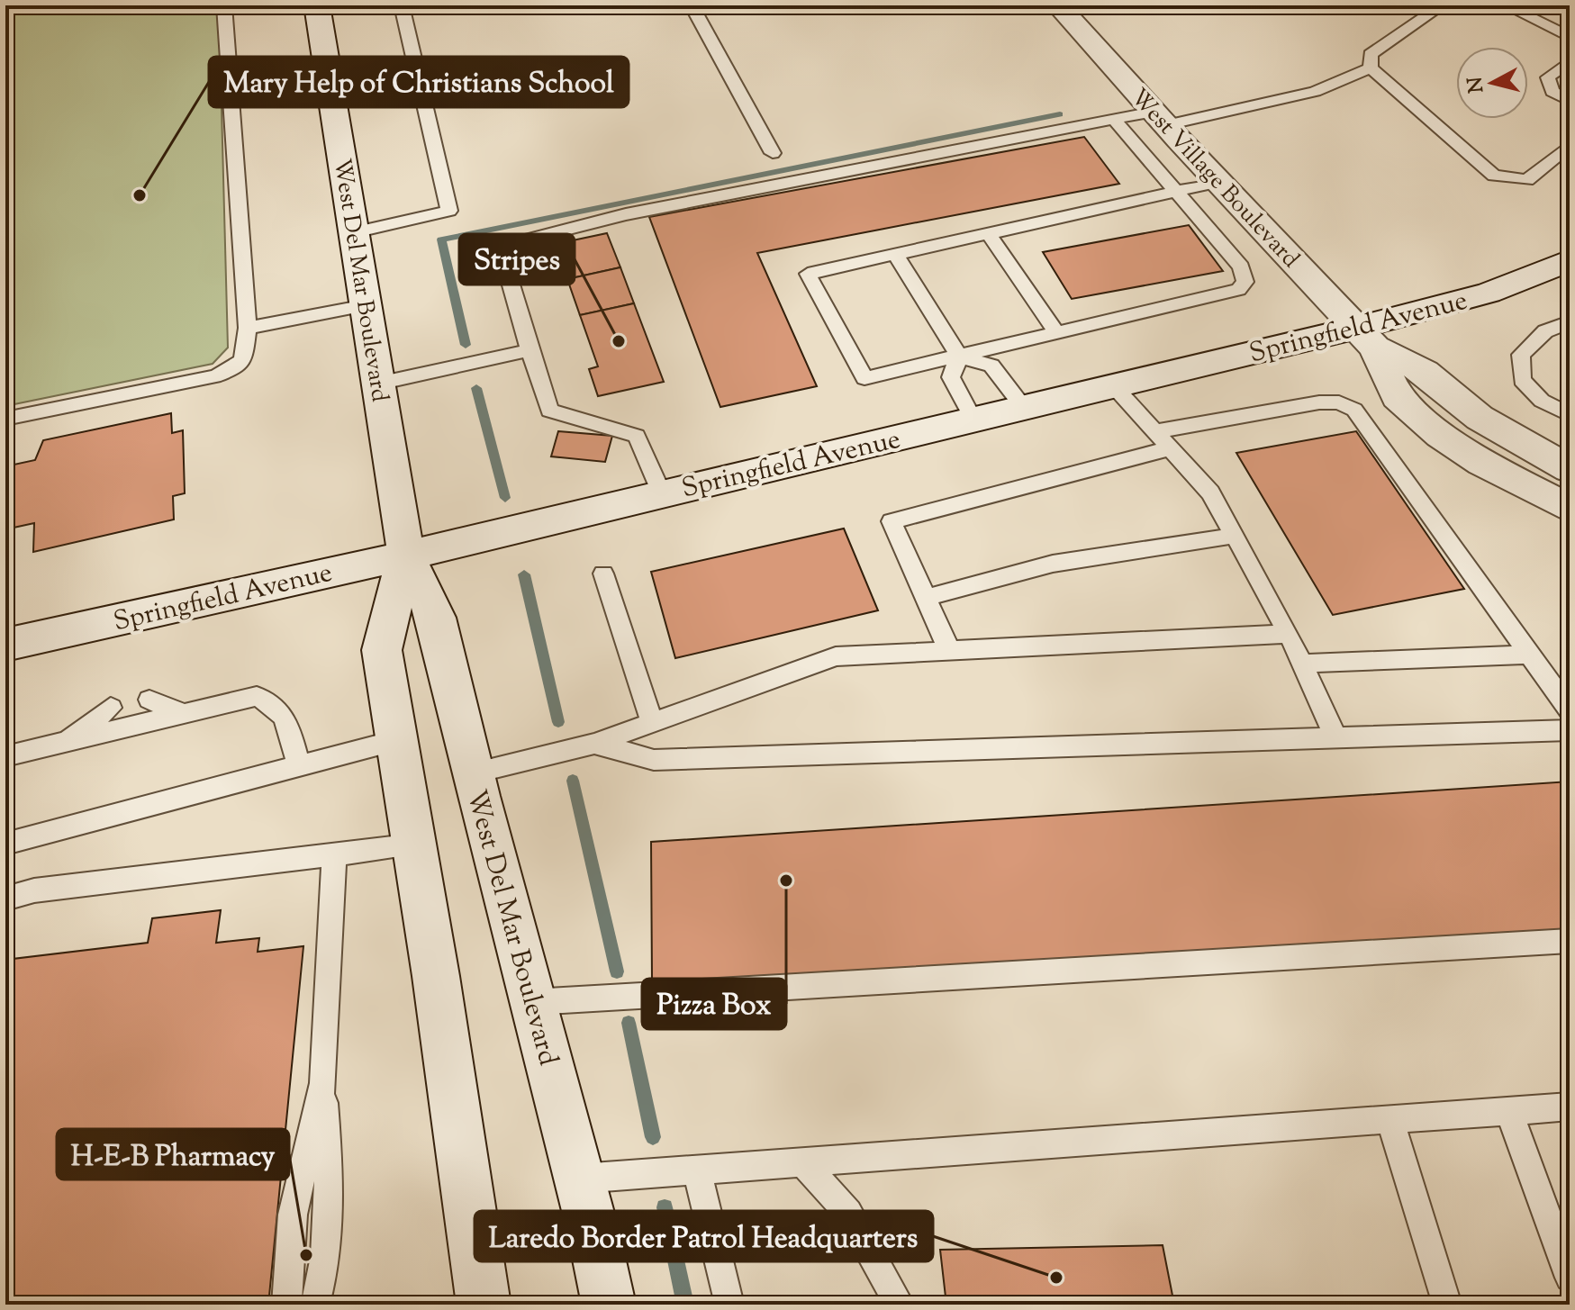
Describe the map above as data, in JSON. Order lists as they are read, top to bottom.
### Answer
{
  "streets": {
    "main road": ["West Village Boulevard", "West Del Mar Boulevard", "Springfield Avenue"]
  },
  "crossings": [
    ["West Village Boulevard", "Springfield Avenue"],
    ["West Del Mar Boulevard", "Springfield Avenue"]
  ],
  "places": [
    "Mary Help of Christians School",
    "Stripes",
    "Pizza Box",
    "H-E-B Pharmacy",
    "Laredo Border Patrol Headquarters"
  ],
  "north": "left"
}
